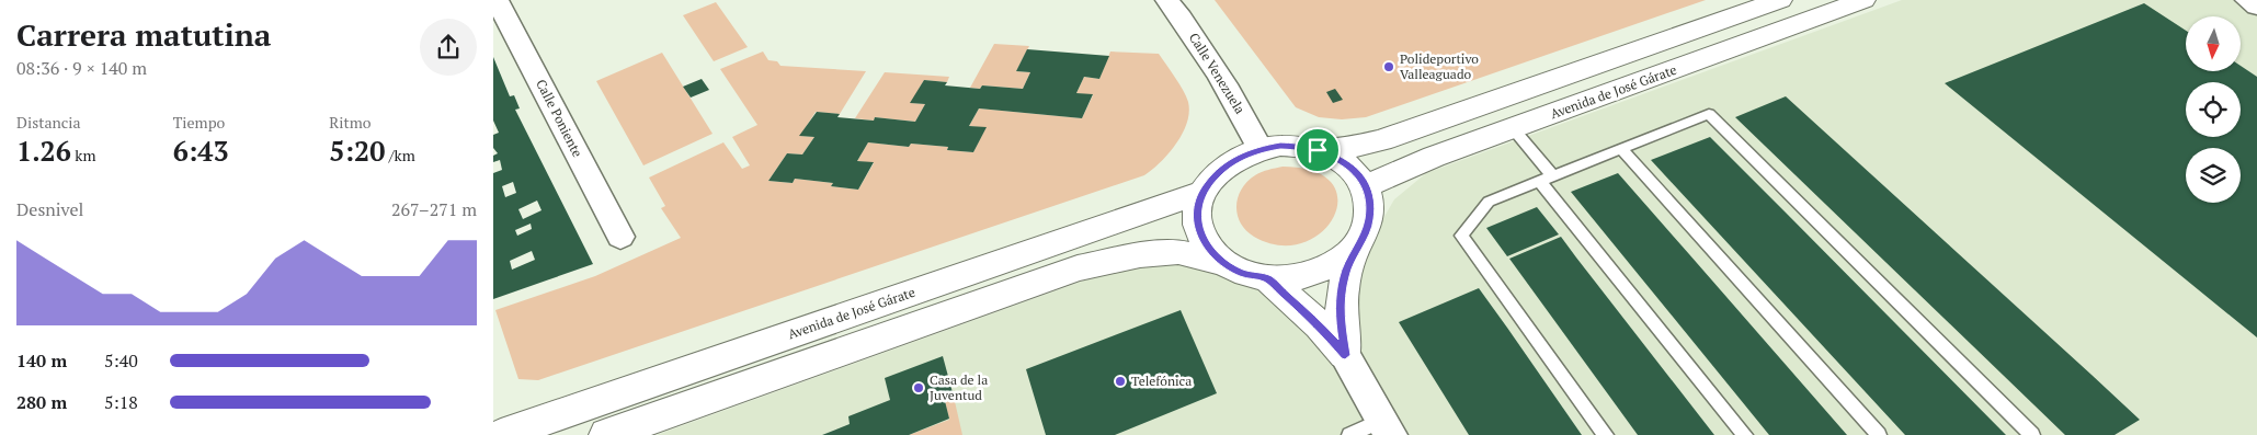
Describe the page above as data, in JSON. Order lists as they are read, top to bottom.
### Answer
{
  "streets": {
    "main road": ["Avenida de José Gárate"],
    "street": ["Calle Venezuela", "Calle Poniente"]
  },
  "crossings": [
    ["Calle Venezuela", "Avenida de José Gárate"]
  ],
  "places": ["Polideportivo Valleaguado", "Telefónica", "Casa de la Juventud"],
  "north": "bottom",
  "page": {
    "heading": ["Carrera matutina", "08:36 · 9 × 140 m"],
    "stats": [
      ["Distancia", "1.26 km"],
      ["Tiempo", "6:43"],
      ["Ritmo", "5:20 /km"]
    ],
    "chart": ["Desnivel", "267–271 m"],
    "list": [
      {
        "name": "140 m",
        "note": "5:40"
      },
      {
        "name": "280 m",
        "note": "5:18"
      }
    ]
  }
}
